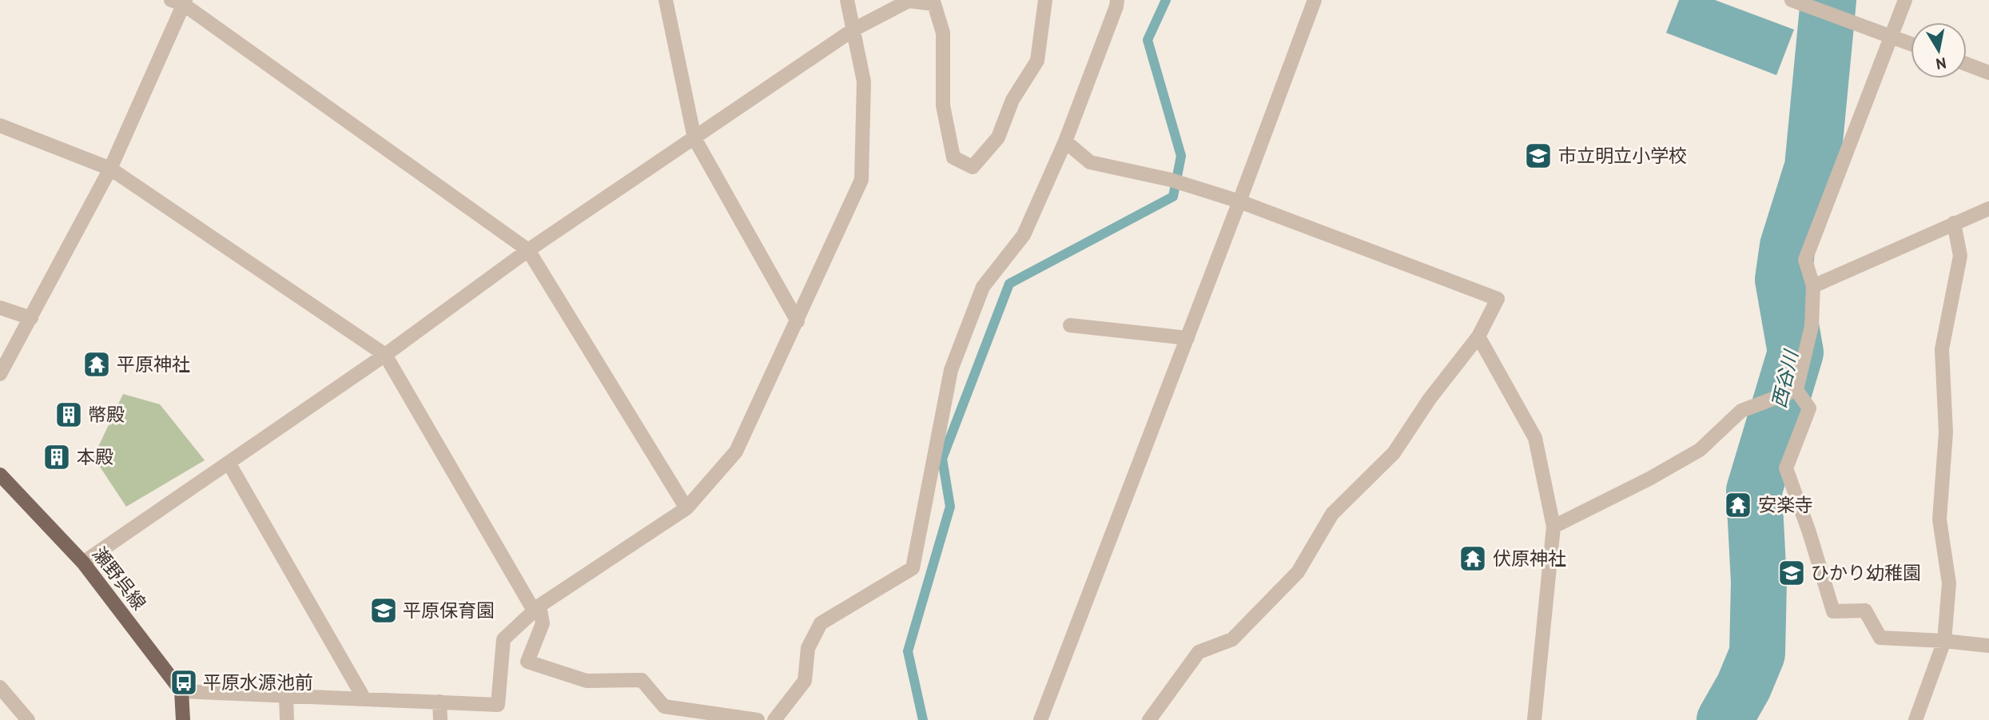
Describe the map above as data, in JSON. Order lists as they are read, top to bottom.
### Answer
{
  "streets": {
    "main road": ["瀬野呉線"]
  },
  "water": ["西谷川"],
  "places": {
    "school or university": ["市立明立小学校", "ひかり幼稚園", "平原保育園"],
    "temple": ["平原神社", "安楽寺", "伏原神社"],
    "building": ["幣殿", "本殿"],
    "bus stop": ["平原水源池前"]
  },
  "north": "bottom"
}
